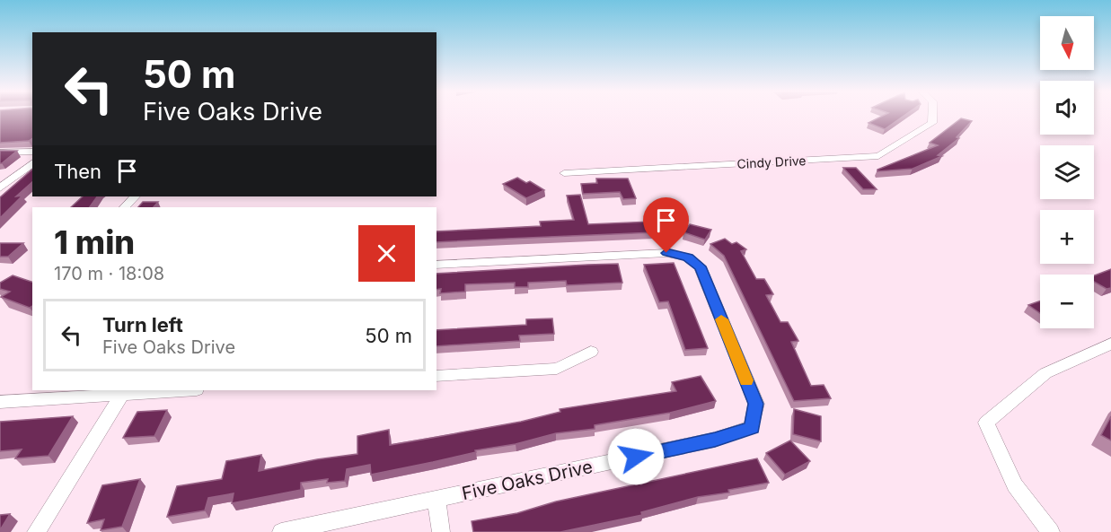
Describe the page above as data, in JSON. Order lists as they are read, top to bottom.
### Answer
{
  "streets": {
    "street": ["Cindy Drive", "Five Oaks Drive"]
  },
  "north": "bottom",
  "page": {
    "map_buttons": ["+", "−"],
    "turn": ["50 m", "Five Oaks Drive"],
    "then": "Then",
    "heading": ["1 min", "170 m · 18:08"],
    "list": [
      {
        "name": "Turn left",
        "note": "Five Oaks Drive",
        "value": "50 m"
      }
    ]
  }
}
